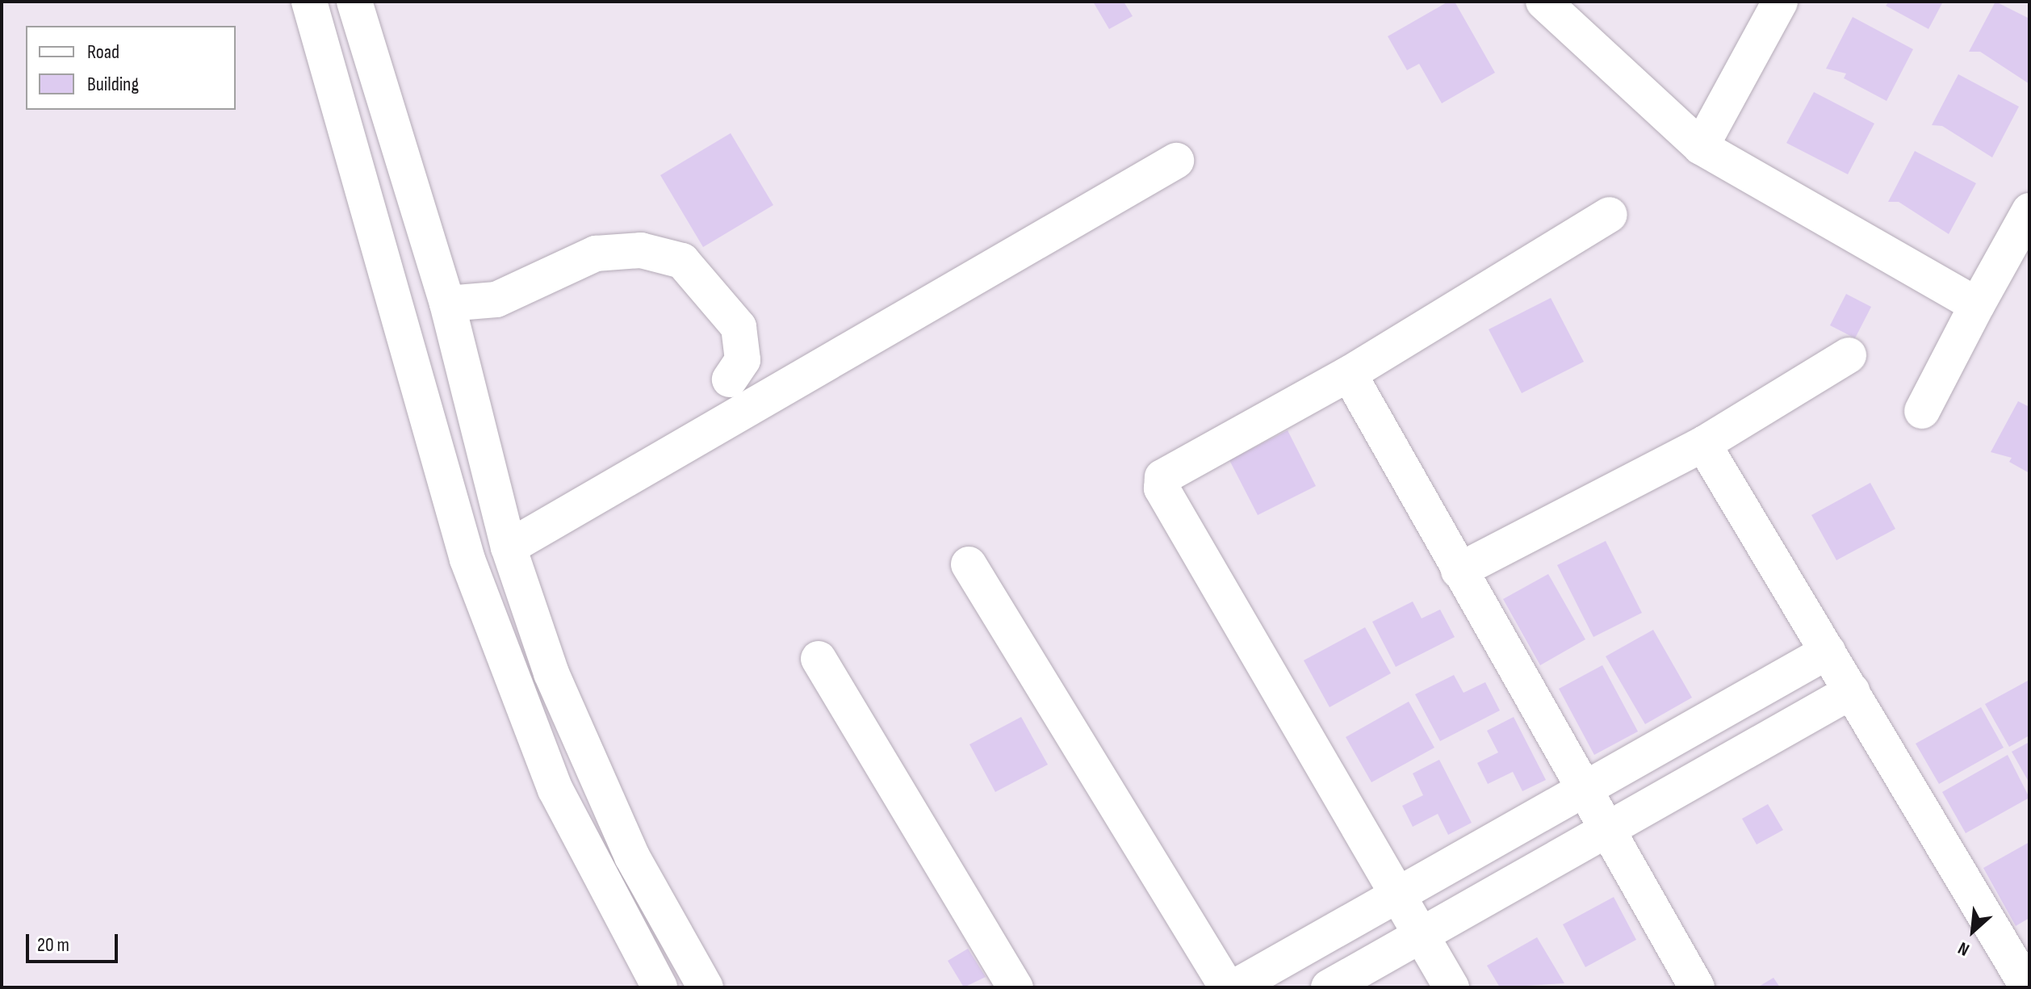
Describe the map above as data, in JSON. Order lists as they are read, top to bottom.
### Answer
{
  "legend": ["Road", "Building"],
  "scale_bar": "20 m",
  "north": "bottom left"
}
